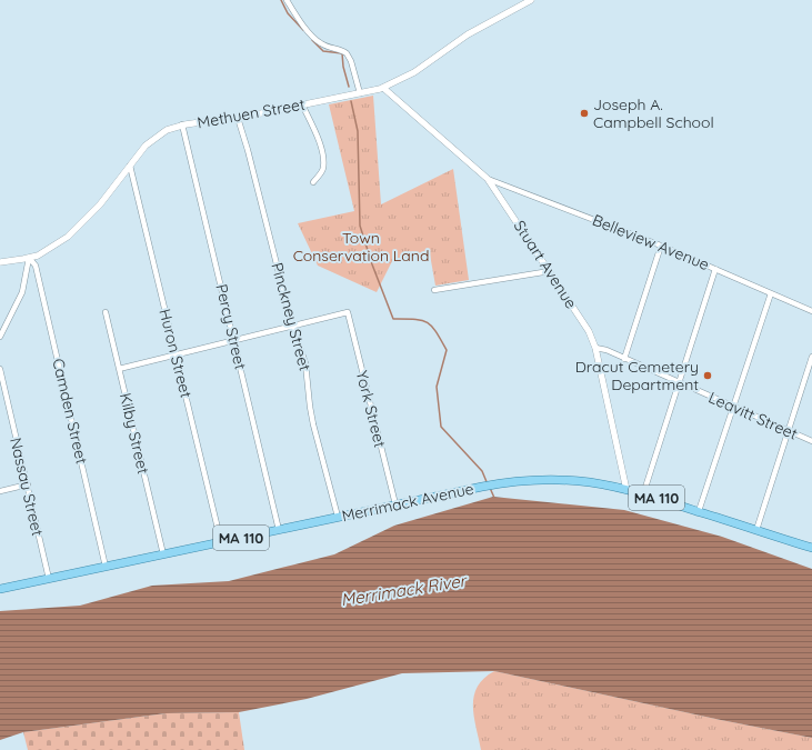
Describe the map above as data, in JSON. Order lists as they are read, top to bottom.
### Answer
{
  "streets": {
    "main road": ["MA 110", "Merrimack Avenue"],
    "street": [
      "Methuen Street",
      "Belleview Avenue",
      "Stuart Avenue",
      "Pinckney Street",
      "Percy Street",
      "Huron Street",
      "York Street",
      "Camden Street",
      "Leavitt Street",
      "Kilby Street",
      "Nassau Street"
    ]
  },
  "crossings": [
    ["Methuen Street", "Stuart Avenue"],
    ["Methuen Street", "Pinckney Street"],
    ["Methuen Street", "Percy Street"],
    ["Methuen Street", "Huron Street"],
    ["Methuen Street", "Camden Street"],
    ["Belleview Avenue", "Stuart Avenue"],
    ["Stuart Avenue", "Leavitt Street"],
    ["Stuart Avenue", "Merrimack Avenue"],
    ["Pinckney Street", "York Street"],
    ["Pinckney Street", "Merrimack Avenue"],
    ["Percy Street", "Merrimack Avenue"],
    ["Huron Street", "Merrimack Avenue"],
    ["York Street", "Merrimack Avenue"],
    ["Camden Street", "Merrimack Avenue"],
    ["Kilby Street", "Merrimack Avenue"],
    ["Nassau Street", "Merrimack Avenue"]
  ],
  "water": ["Merrimack River"],
  "parks": ["Town Conservation Land"],
  "places": ["Joseph A. Campbell School", "Dracut Cemetery Department"]
}
